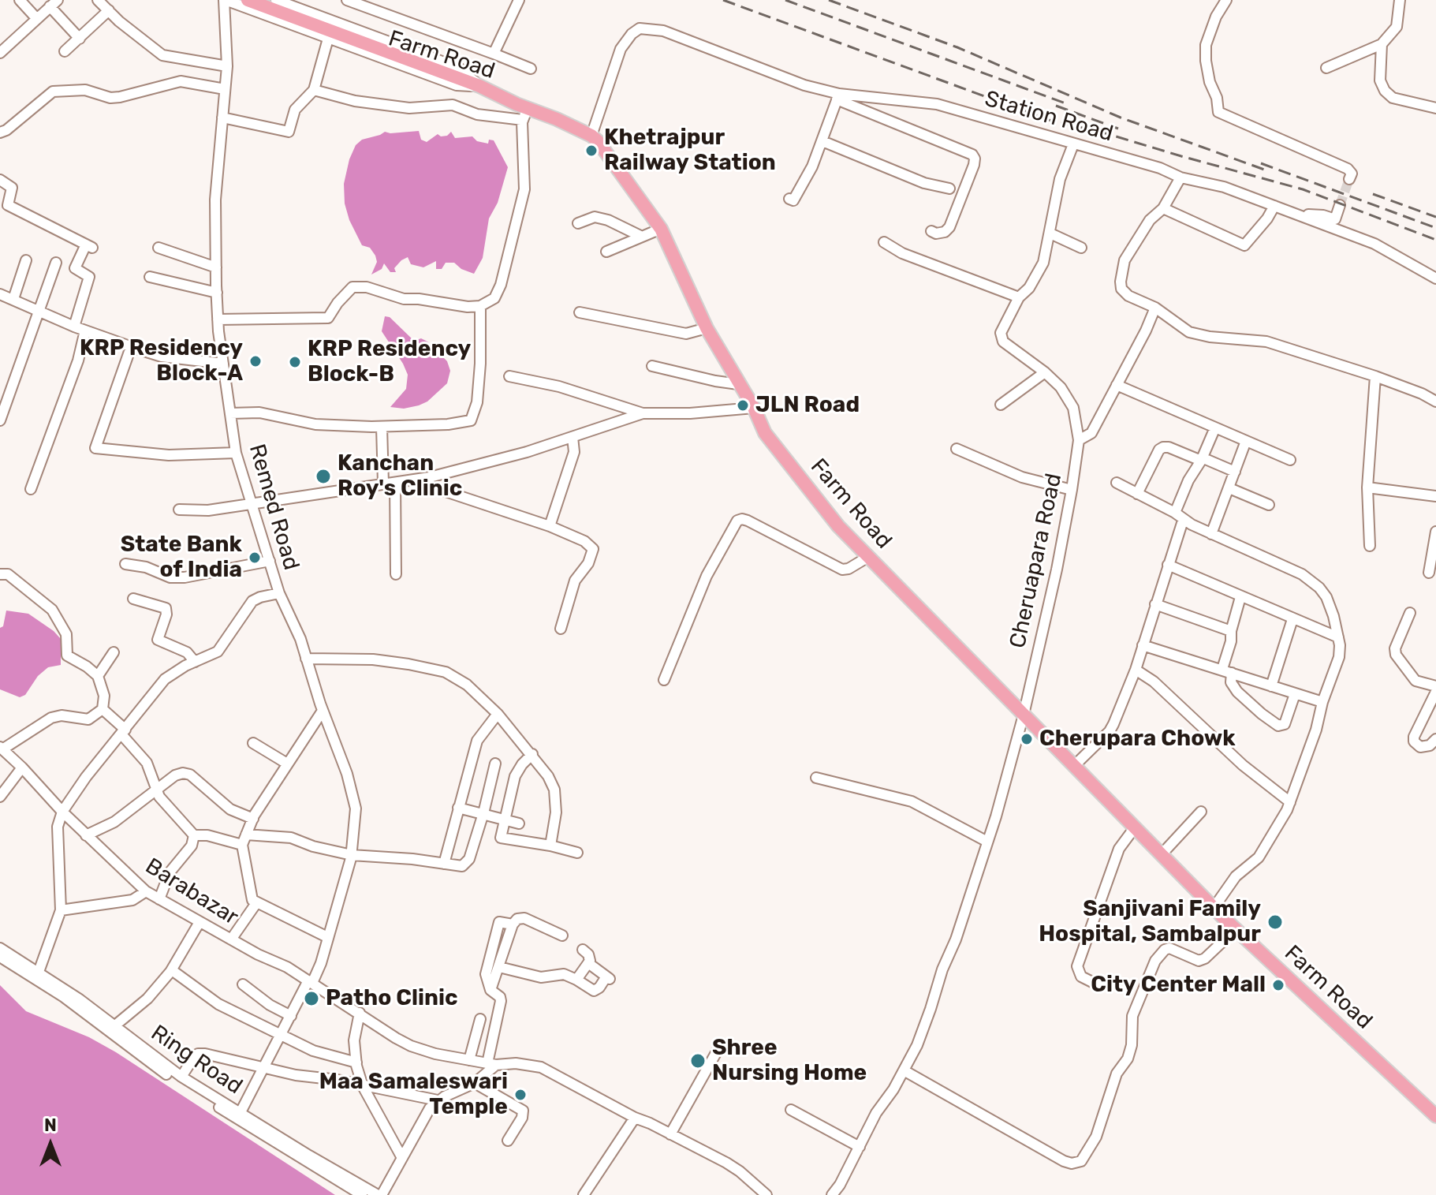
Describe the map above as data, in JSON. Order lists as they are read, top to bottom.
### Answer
{
  "streets": {
    "main road": ["Farm Road"],
    "street": [
      "Station Road",
      "Remed Road",
      "Cheruapara Road",
      "Barabazar",
      "Ring Road"
    ]
  },
  "crossings": [
    ["Farm Road", "Station Road"],
    ["Farm Road", "Remed Road"],
    ["Farm Road", "Cheruapara Road"],
    ["Station Road", "Cheruapara Road"],
    ["Remed Road", "Barabazar"],
    ["Remed Road", "Ring Road"]
  ],
  "places": [
    "Khetrajpur Railway Station",
    "KRP Residency Block-A",
    "KRP Residency Block-B",
    "JLN Road",
    "Kanchan Roy's Clinic",
    "State Bank of India",
    "Cherupara Chowk",
    "Sanjivani Family Hospital, Sambalpur",
    "City Center Mall",
    "Patho Clinic",
    "Shree Nursing Home",
    "Maa Samaleswari Temple"
  ],
  "north": "top"
}
